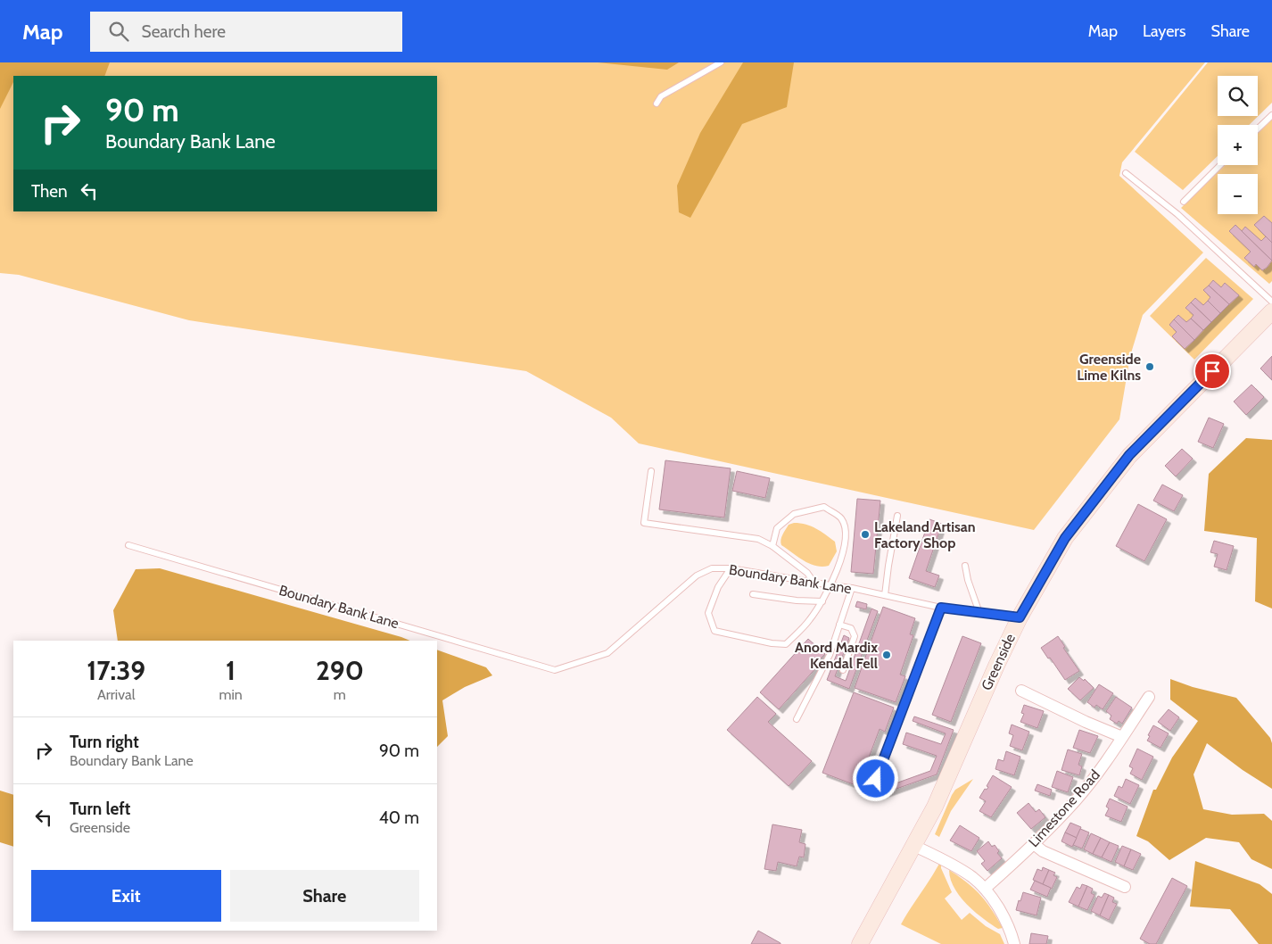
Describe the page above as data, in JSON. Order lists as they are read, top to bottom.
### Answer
{
  "streets": {
    "street": ["Greenside", "Limestone Road"],
    "lane": ["Boundary Bank Lane"]
  },
  "crossings": [
    ["Boundary Bank Lane", "Greenside"]
  ],
  "places": ["Greenside Lime Kilns", "Lakeland Artisan Factory Shop", "Anord Mardix Kendal Fell"],
  "page": {
    "header": "Map",
    "search": "Search here",
    "nav": ["Map", "Layers", "Share"],
    "map_buttons": ["+", "−"],
    "turn": ["90 m", "Boundary Bank Lane"],
    "then": "Then",
    "eta": [
      "17:39",
      "Arrival",
      "1",
      "min",
      "290",
      "m"
    ],
    "list": [
      {
        "name": "Turn right",
        "note": "Boundary Bank Lane",
        "value": "90 m"
      },
      {
        "name": "Turn left",
        "note": "Greenside",
        "value": "40 m"
      }
    ],
    "buttons": ["Exit", "Share"]
  }
}
